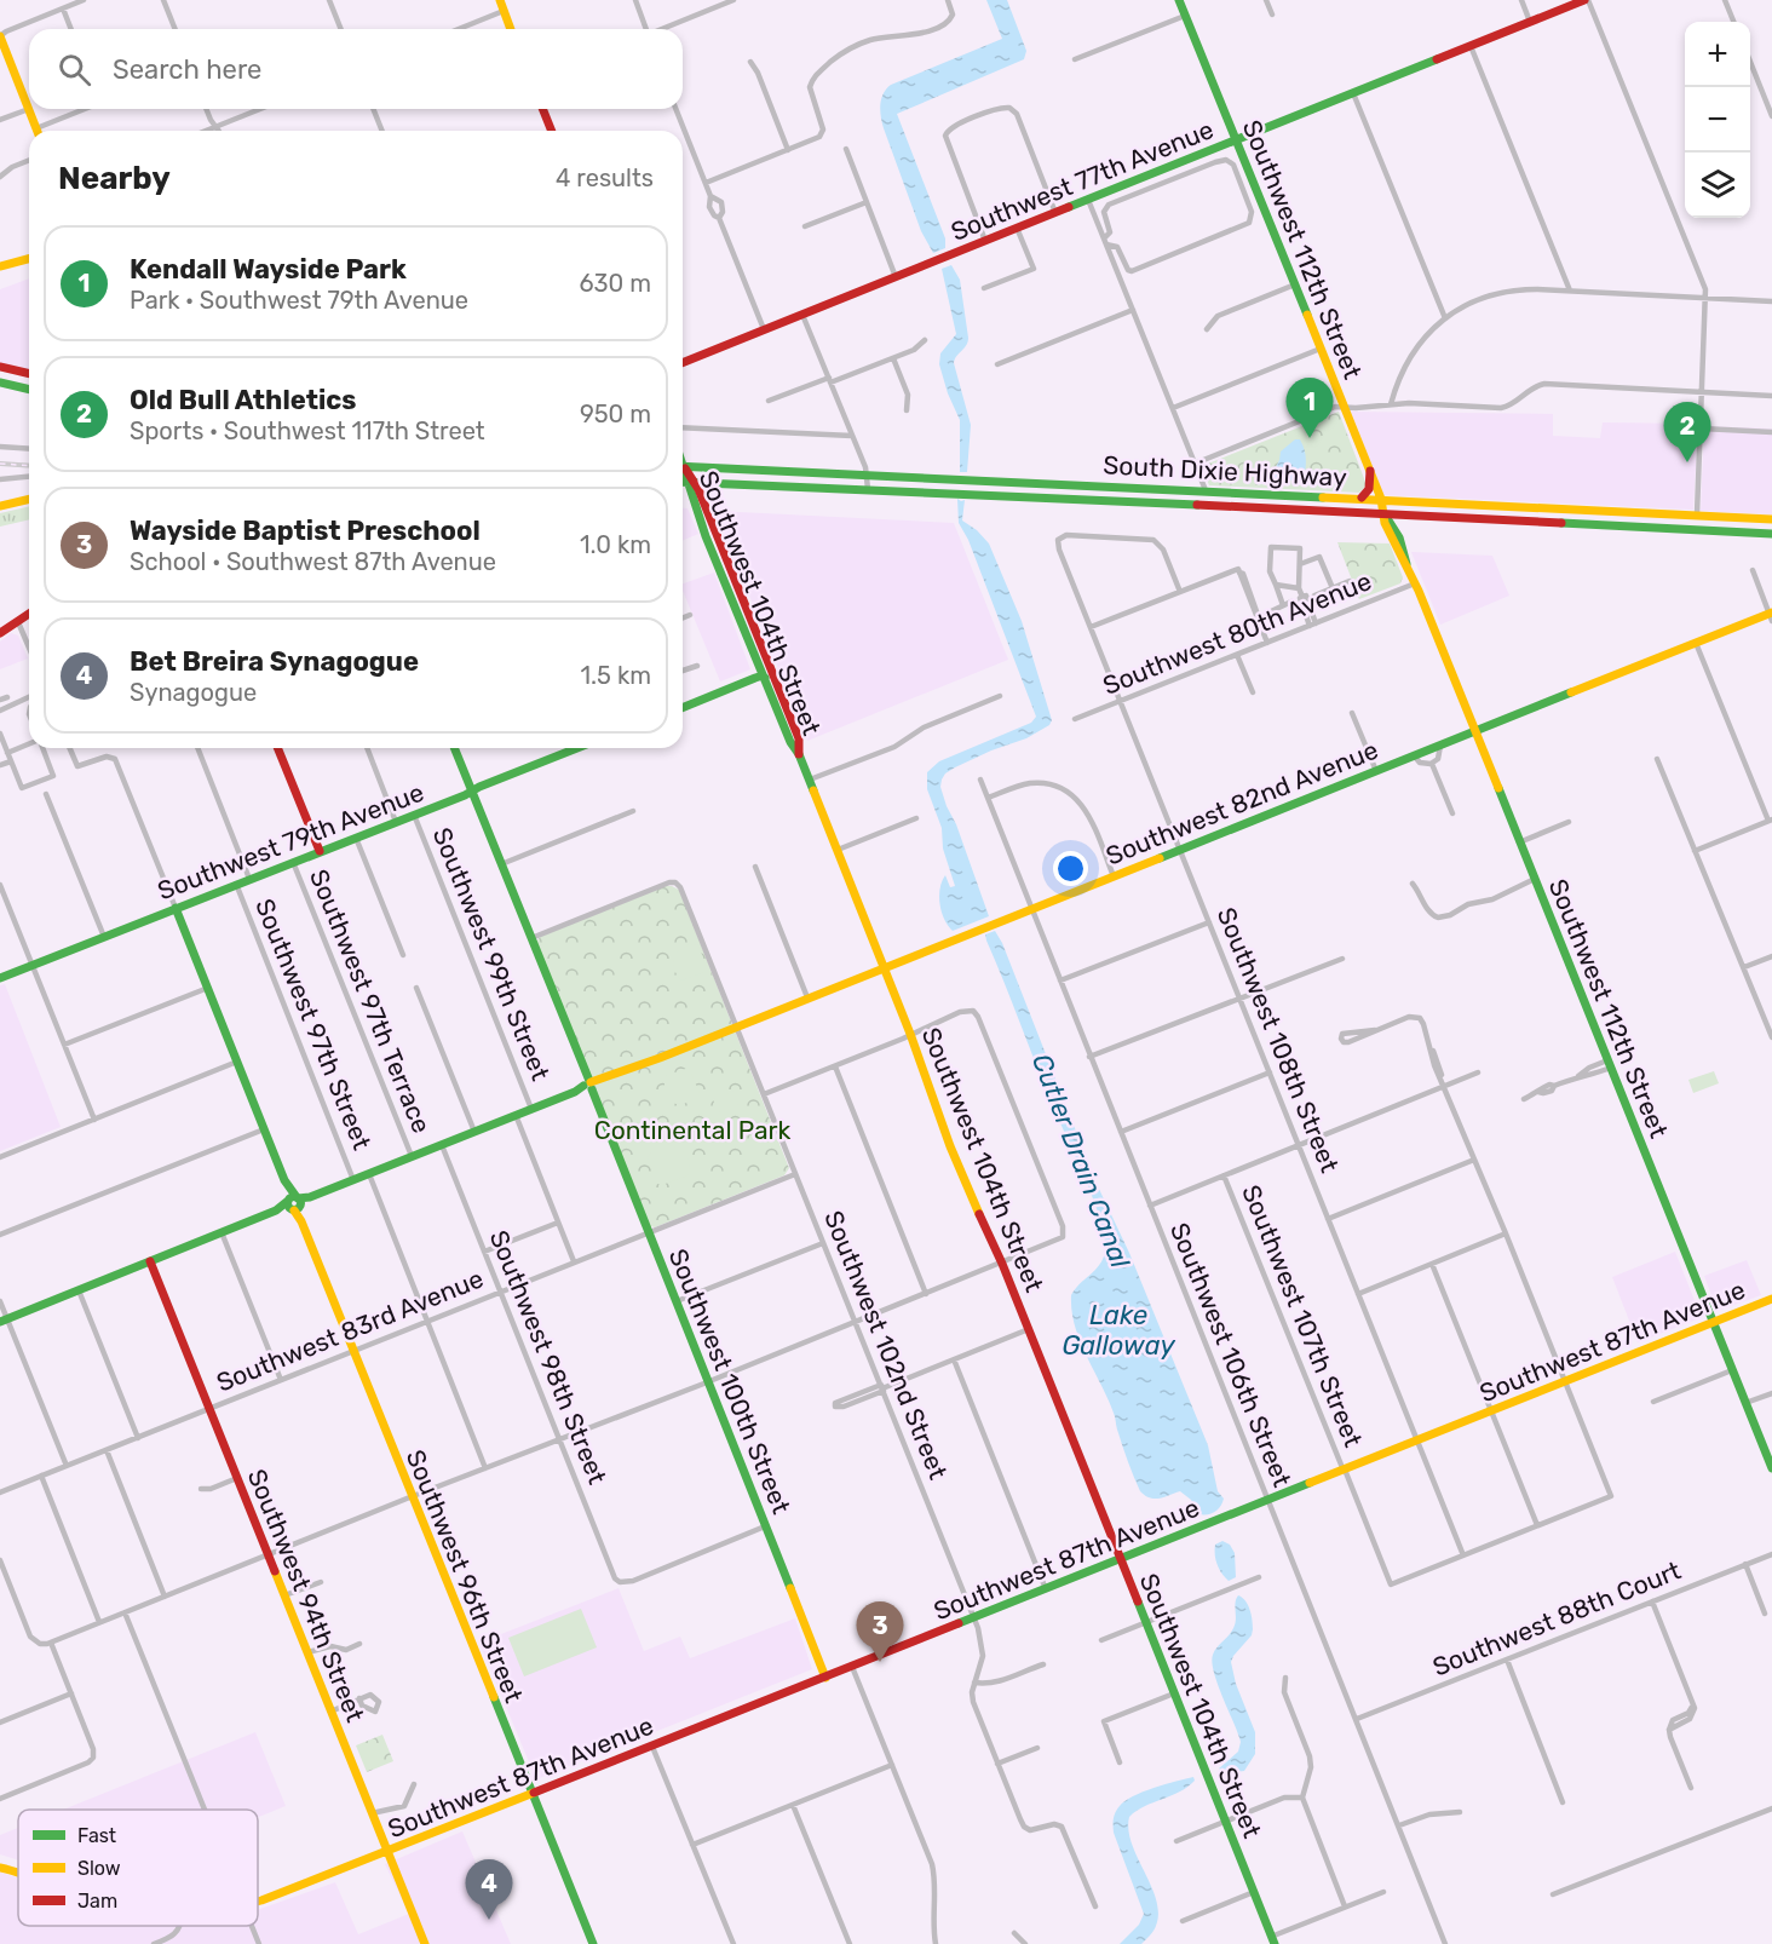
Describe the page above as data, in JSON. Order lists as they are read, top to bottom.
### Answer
{
  "streets": {
    "main road": [
      "Southwest 77th Avenue",
      "Southwest 112th Street",
      "South Dixie Highway",
      "Southwest 104th Street",
      "Southwest 82nd Avenue",
      "Southwest 79th Avenue",
      "Southwest 87th Avenue",
      "Southwest 100th Street",
      "Southwest 96th Street",
      "Southwest 94th Street"
    ],
    "street": [
      "Southwest 80th Avenue",
      "Southwest 99th Street",
      "Southwest 97th Terrace",
      "Southwest 97th Street",
      "Southwest 108th Street",
      "Southwest 107th Street",
      "Southwest 83rd Avenue",
      "Southwest 102nd Street",
      "Southwest 106th Street",
      "Southwest 98th Street",
      "Southwest 88th Court"
    ]
  },
  "crossings": [
    ["Southwest 77th Avenue", "Southwest 112th Street"],
    ["Southwest 112th Street", "South Dixie Highway"],
    ["Southwest 112th Street", "Southwest 80th Avenue"],
    ["Southwest 112th Street", "Southwest 82nd Avenue"],
    ["Southwest 112th Street", "Southwest 87th Avenue"],
    ["South Dixie Highway", "Southwest 104th Street"],
    ["Southwest 104th Street", "Southwest 82nd Avenue"],
    ["Southwest 104th Street", "Southwest 87th Avenue"],
    ["Southwest 80th Avenue", "Southwest 108th Street"],
    ["Southwest 82nd Avenue", "Southwest 99th Street"],
    ["Southwest 82nd Avenue", "Southwest 97th Terrace"],
    ["Southwest 82nd Avenue", "Southwest 97th Street"],
    ["Southwest 82nd Avenue", "Southwest 108th Street"],
    ["Southwest 82nd Avenue", "Southwest 102nd Street"],
    ["Southwest 82nd Avenue", "Southwest 106th Street"],
    ["Southwest 82nd Avenue", "Southwest 98th Street"],
    ["Southwest 82nd Avenue", "Southwest 100th Street"],
    ["Southwest 82nd Avenue", "Southwest 96th Street"],
    ["Southwest 82nd Avenue", "Southwest 94th Street"],
    ["Southwest 79th Avenue", "Southwest 99th Street"],
    ["Southwest 79th Avenue", "Southwest 97th Terrace"],
    ["Southwest 79th Avenue", "Southwest 97th Street"],
    ["Southwest 79th Avenue", "Southwest 100th Street"],
    ["Southwest 99th Street", "Southwest 83rd Avenue"],
    ["Southwest 97th Street", "Southwest 83rd Avenue"],
    ["Southwest 108th Street", "Southwest 107th Street"],
    ["Southwest 108th Street", "Southwest 87th Avenue"],
    ["Southwest 107th Street", "Southwest 87th Avenue"],
    ["Southwest 83rd Avenue", "Southwest 102nd Street"],
    ["Southwest 83rd Avenue", "Southwest 98th Street"],
    ["Southwest 83rd Avenue", "Southwest 100th Street"],
    ["Southwest 83rd Avenue", "Southwest 96th Street"],
    ["Southwest 83rd Avenue", "Southwest 94th Street"],
    ["Southwest 87th Avenue", "Southwest 102nd Street"],
    ["Southwest 87th Avenue", "Southwest 106th Street"],
    ["Southwest 87th Avenue", "Southwest 100th Street"],
    ["Southwest 87th Avenue", "Southwest 96th Street"],
    ["Southwest 87th Avenue", "Southwest 94th Street"],
    ["Southwest 102nd Street", "Southwest 100th Street"],
    ["Southwest 106th Street", "Southwest 88th Court"],
    ["Southwest 98th Street", "Southwest 100th Street"]
  ],
  "water": ["Cutler Drain Canal", "Lake Galloway"],
  "parks": ["Continental Park"],
  "legend": ["Fast", "Slow", "Jam"],
  "page": {
    "map_buttons": ["+", "−"],
    "search": "Search here",
    "heading": ["Nearby", "4 results"],
    "list": [
      {
        "mark": "1",
        "name": "Kendall Wayside Park",
        "note": "Park · Southwest 79th Avenue",
        "value": "630 m"
      },
      {
        "mark": "2",
        "name": "Old Bull Athletics",
        "note": "Sports · Southwest 117th Street",
        "value": "950 m"
      },
      {
        "mark": "3",
        "name": "Wayside Baptist Preschool",
        "note": "School · Southwest 87th Avenue",
        "value": "1.0 km"
      },
      {
        "mark": "4",
        "name": "Bet Breira Synagogue",
        "note": "Synagogue",
        "value": "1.5 km"
      }
    ],
    "pins": [
      "1",
      "2",
      "3",
      "4"
    ]
  }
}
